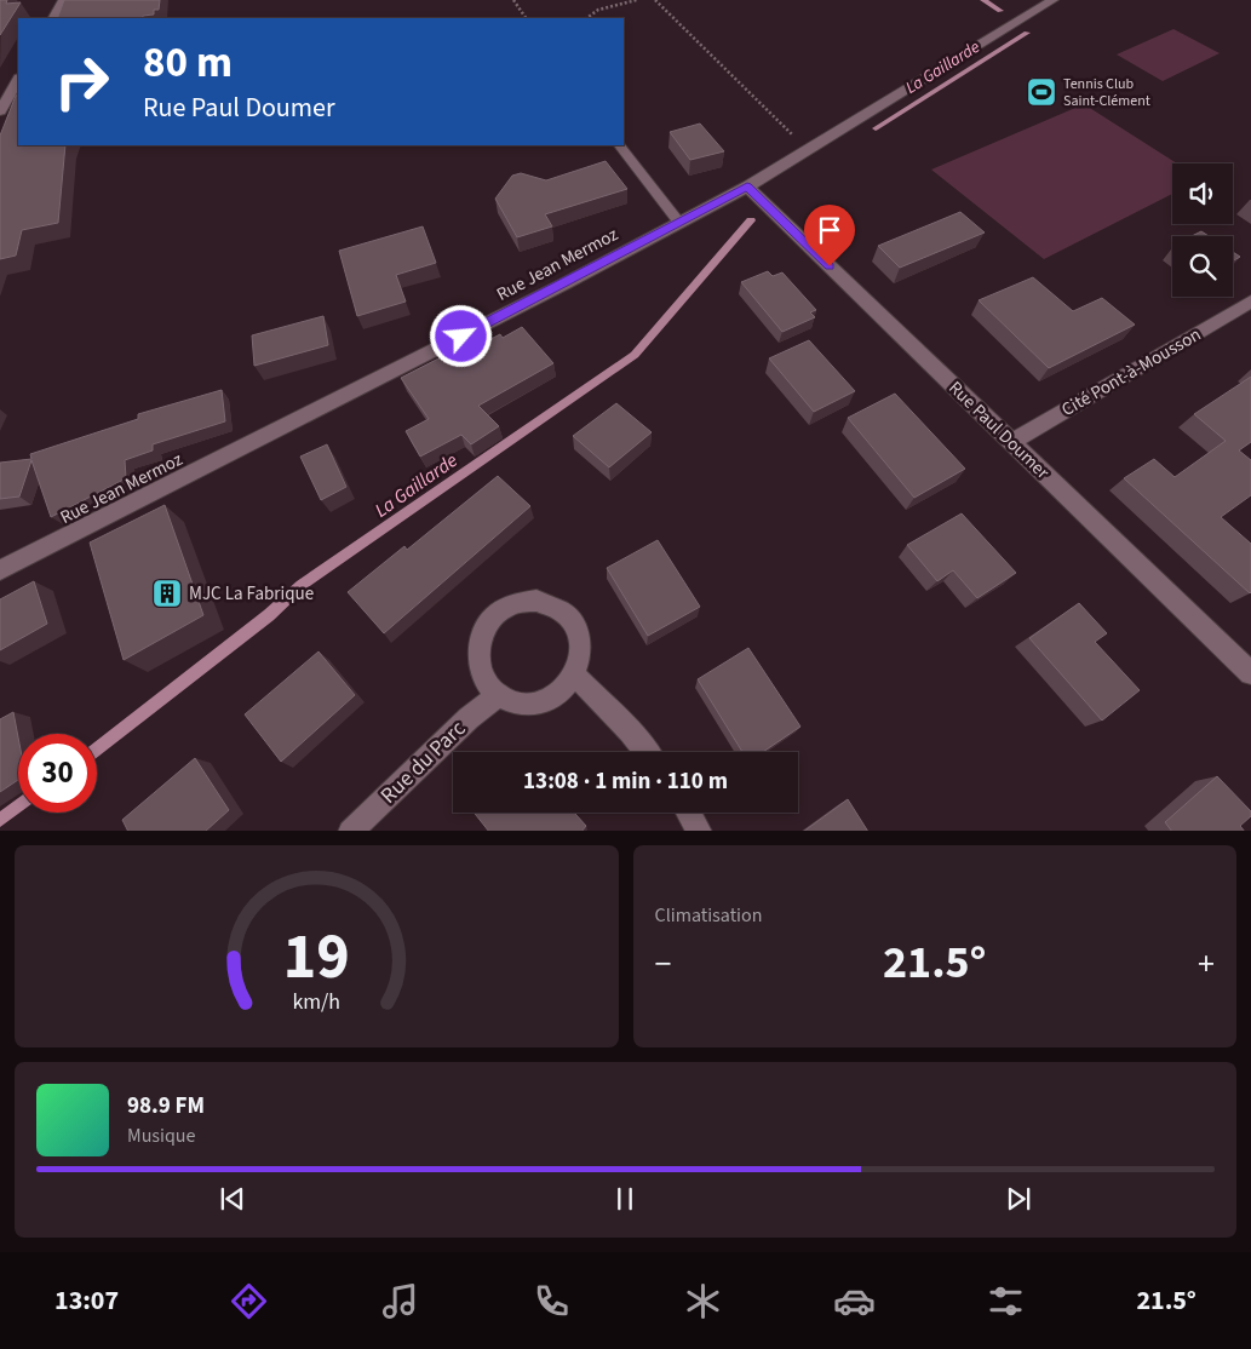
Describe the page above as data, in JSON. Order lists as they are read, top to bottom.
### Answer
{
  "streets": {
    "street": [
      "Rue Jean Mermoz",
      "Cité Pont-à-Mousson",
      "Rue Paul Doumer",
      "Rue du Parc"
    ]
  },
  "crossings": [
    ["Rue Jean Mermoz", "Rue Paul Doumer"],
    ["Cité Pont-à-Mousson", "Rue Paul Doumer"]
  ],
  "water": ["La Gaillarde"],
  "places": {
    "sports": ["Tennis Club Saint-Clément"],
    "building": ["MJC La Fabrique"]
  },
  "page": {
    "turn": ["80 m", "Rue Paul Doumer"],
    "limit": "30",
    "trip": "13:08 · 1 min · 110 m",
    "tile": "Climatisation",
    "heat": ["−", "21.5°", "+"],
    "song": ["98.9 FM", "Musique"],
    "tabs": ["13:07", "21.5°"],
    "gauge": ["19", "km/h"]
  }
}
